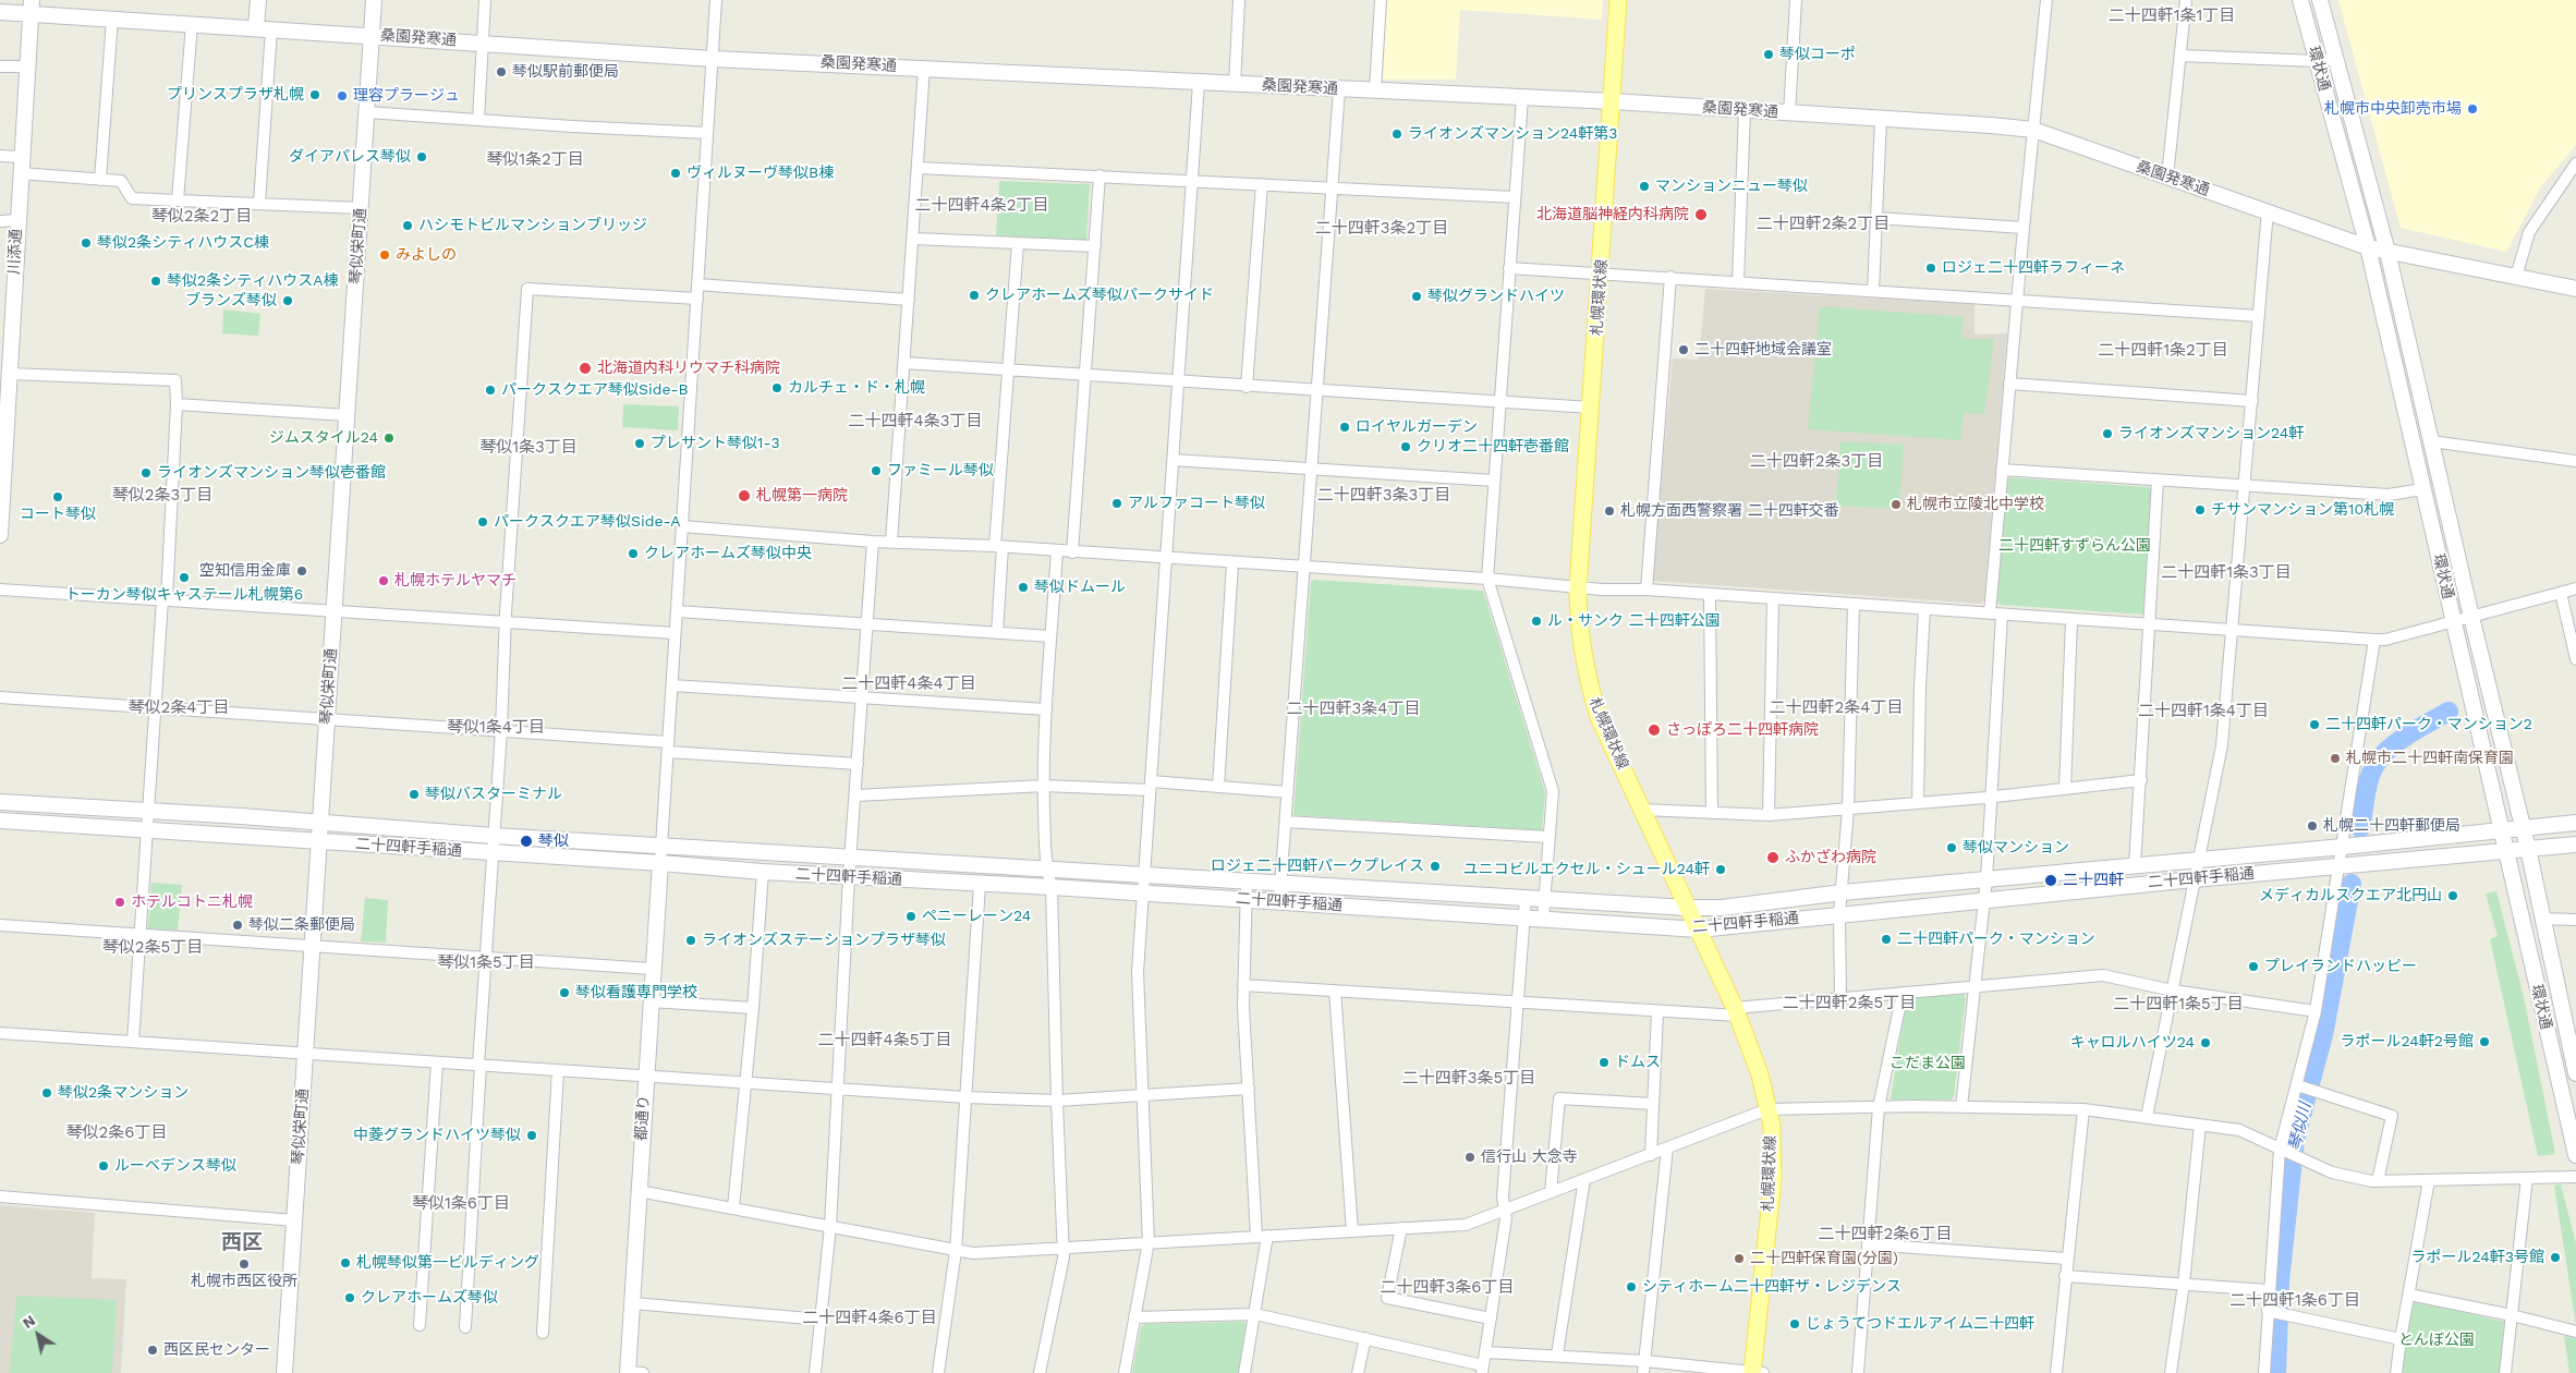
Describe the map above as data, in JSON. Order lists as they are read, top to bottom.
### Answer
{
  "streets": {
    "main road": ["札幌環状線"],
    "street": [
      "桑園発寒通",
      "環状通",
      "琴似栄町通",
      "川添通",
      "二十四軒手稲通",
      "都通り"
    ]
  },
  "crossings": [
    ["桑園発寒通", "環状通"],
    ["桑園発寒通", "琴似栄町通"],
    ["桑園発寒通", "川添通"],
    ["桑園発寒通", "札幌環状線"],
    ["環状通", "二十四軒手稲通"],
    ["琴似栄町通", "二十四軒手稲通"],
    ["札幌環状線", "二十四軒手稲通"],
    ["二十四軒手稲通", "都通り"]
  ],
  "districts": [
    "二十四軒1条1丁目",
    "琴似1条2丁目",
    "二十四軒4条2丁目",
    "琴似2条2丁目",
    "二十四軒2条2丁目",
    "二十四軒3条2丁目",
    "二十四軒1条2丁目",
    "二十四軒4条3丁目",
    "琴似1条3丁目",
    "二十四軒2条3丁目",
    "琴似2条3丁目",
    "二十四軒3条3丁目",
    "二十四軒1条3丁目",
    "二十四軒4条4丁目",
    "琴似2条4丁目",
    "二十四軒2条4丁目",
    "二十四軒3条4丁目",
    "二十四軒1条4丁目",
    "琴似1条4丁目",
    "琴似2条5丁目",
    "琴似1条5丁目",
    "二十四軒2条5丁目",
    "二十四軒1条5丁目",
    "二十四軒4条5丁目",
    "二十四軒3条5丁目",
    "琴似2条6丁目",
    "琴似1条6丁目",
    "二十四軒2条6丁目",
    "西区",
    "二十四軒3条6丁目",
    "二十四軒1条6丁目",
    "二十四軒4条6丁目"
  ],
  "water": ["琴似川"],
  "parks": ["二十四軒すずらん公園", "こだま公園", "とんぼ公園"],
  "places": [
    "琴似コーポ",
    "琴似駅前郵便局",
    "プリンスプラザ札幌",
    "理容プラージュ",
    "札幌市中央卸売市場",
    "ライオンズマンション24軒第3",
    "ダイアパレス琴似",
    "ヴィルヌーヴ琴似B棟",
    "マンションニュー琴似",
    "北海道脳神経内科病院",
    "ハシモトビルマンションブリッジ",
    "琴似2条シティハウスC棟",
    "みよしの",
    "ロジェ二十四軒ラフィーネ",
    "琴似2条シティハウスA棟",
    "クレアホームズ琴似パークサイド",
    "琴似グランドハイツ",
    "ブランズ琴似",
    "二十四軒地域会議室",
    "北海道内科リウマチ科病院",
    "カルチェ・ド・札幌",
    "パークスクエア琴似Side-B",
    "ロイヤルガーデン",
    "ライオンズマンション24軒",
    "ジムスタイル24",
    "プレサント琴似1-3",
    "クリオ二十四軒壱番館",
    "ファミール琴似",
    "ライオンズマンション琴似壱番館",
    "札幌第一病院",
    "コート琴似",
    "アルファコート琴似",
    "札幌市立陵北中学校",
    "チサンマンション第10札幌",
    "札幌方面西警察署 二十四軒交番",
    "パークスクエア琴似Side-A",
    "クレアホームズ琴似中央",
    "空知信用金庫",
    "トーカン琴似キャステール札幌第6",
    "札幌ホテルヤマチ",
    "琴似ドムール",
    "ル・サンク 二十四軒公園",
    "二十四軒パーク・マンション2",
    "さっぽろ二十四軒病院",
    "札幌市二十四軒南保育園",
    "琴似バスターミナル",
    "札幌二十四軒郵便局",
    "琴似",
    "琴似マンション",
    "ふかざわ病院",
    "ロジェ二十四軒パークプレイス",
    "ユニコビルエクセル・シュール24軒",
    "二十四軒",
    "メディカルスクエア北円山",
    "ホテルコトニ札幌",
    "ペニーレーン24",
    "琴似二条郵便局",
    "二十四軒パーク・マンション",
    "ライオンズステーションプラザ琴似",
    "プレイランドハッピー",
    "琴似看護専門学校",
    "ラポール24軒2号館",
    "キャロルハイツ24",
    "ドムス",
    "琴似2条マンション",
    "中菱グランドハイツ琴似",
    "信行山 大念寺",
    "ルーベデンス琴似",
    "ラポール24軒3号館",
    "二十四軒保育園(分園)",
    "札幌琴似第一ビルディング",
    "札幌市西区役所",
    "シティホーム二十四軒ザ・レジデンス",
    "クレアホームズ琴似",
    "じょうてつドエルアイム二十四軒",
    "西区民センター"
  ],
  "north": "top left"
}
